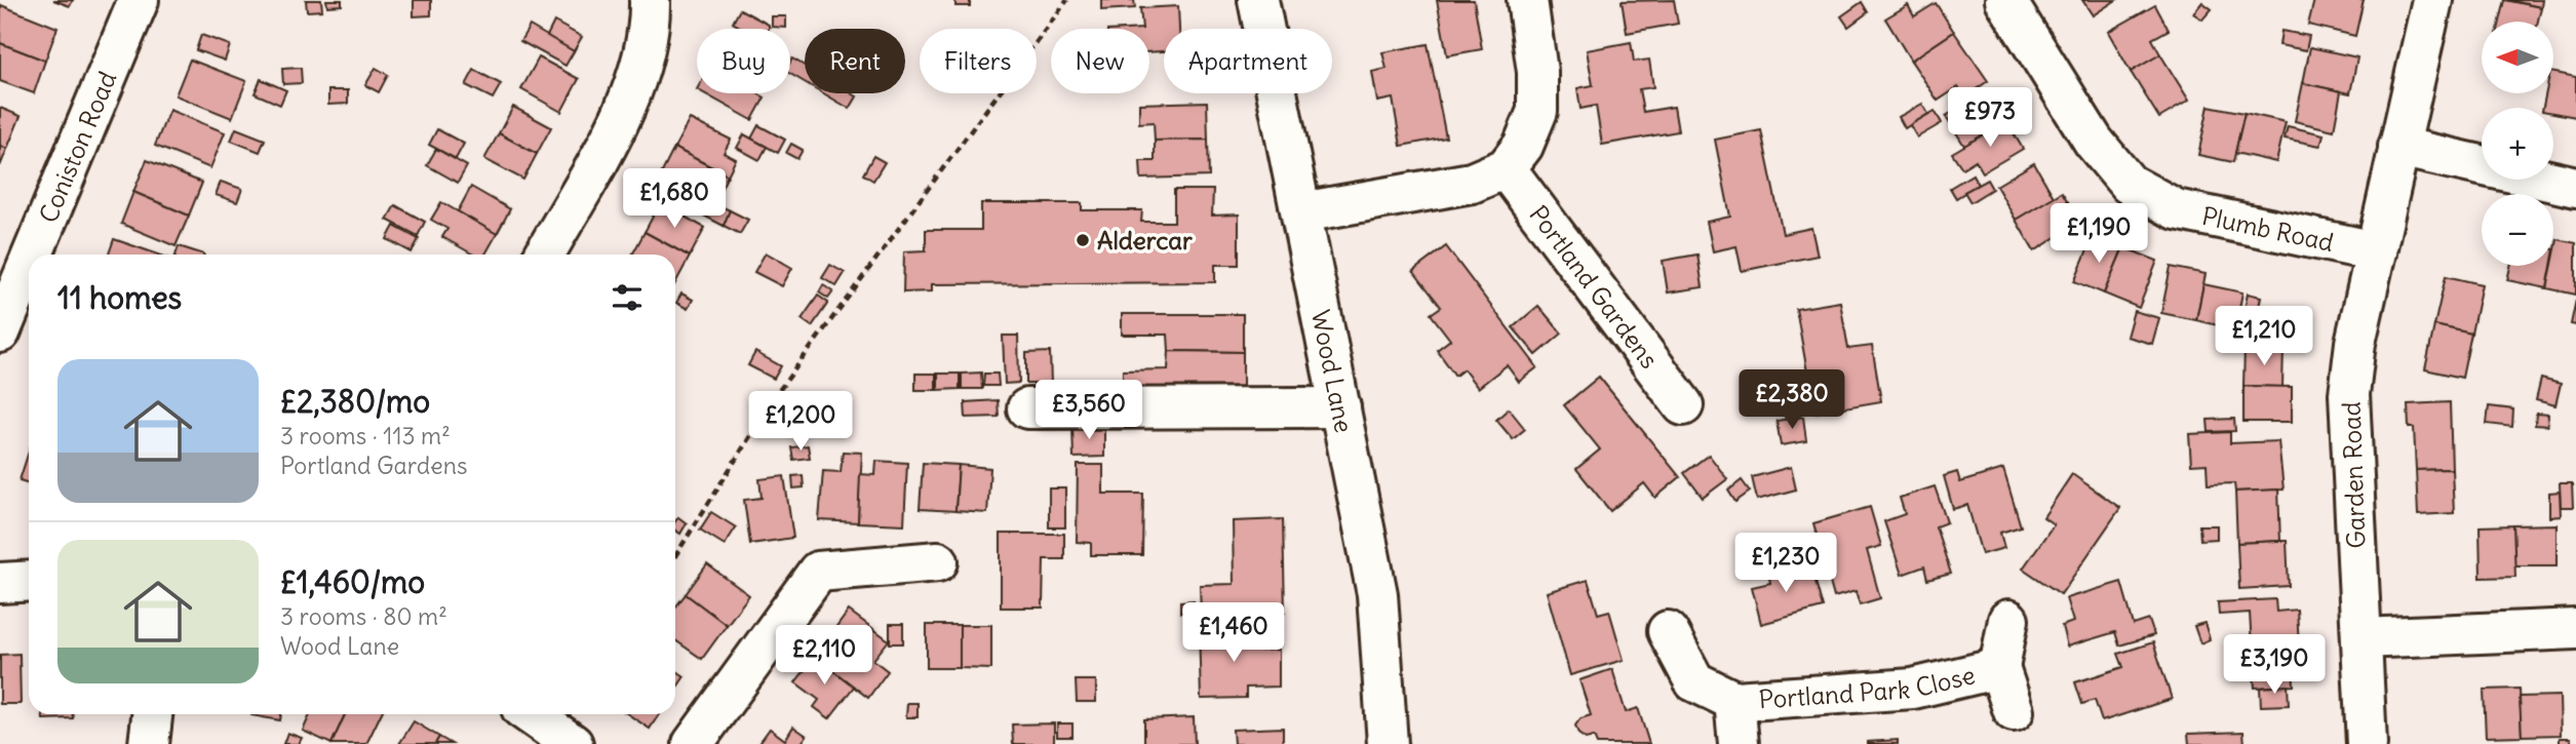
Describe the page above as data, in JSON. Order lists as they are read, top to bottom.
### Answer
{
  "streets": {
    "street": [
      "Coniston Road",
      "Plumb Road",
      "Portland Gardens",
      "Wood Lane",
      "Garden Road",
      "Portland Park Close"
    ]
  },
  "crossings": [
    ["Plumb Road", "Garden Road"]
  ],
  "places": ["Aldercar"],
  "north": "left",
  "page": {
    "map_buttons": ["+", "−"],
    "chip": [
      "Buy",
      "Rent",
      "Filters",
      "New",
      "Apartment"
    ],
    "price": [
      "£973",
      "£1,680",
      "£1,190",
      "£1,210",
      "£2,380",
      "£3,560",
      "£1,200",
      "£1,230",
      "£1,460",
      "£2,110",
      "£3,190"
    ],
    "heading": "11 homes",
    "list": [
      {
        "name": "£2,380/mo",
        "note": "3 rooms · 113 m² · Portland Gardens"
      },
      {
        "name": "£1,460/mo",
        "note": "3 rooms · 80 m² · Wood Lane"
      }
    ]
  }
}
